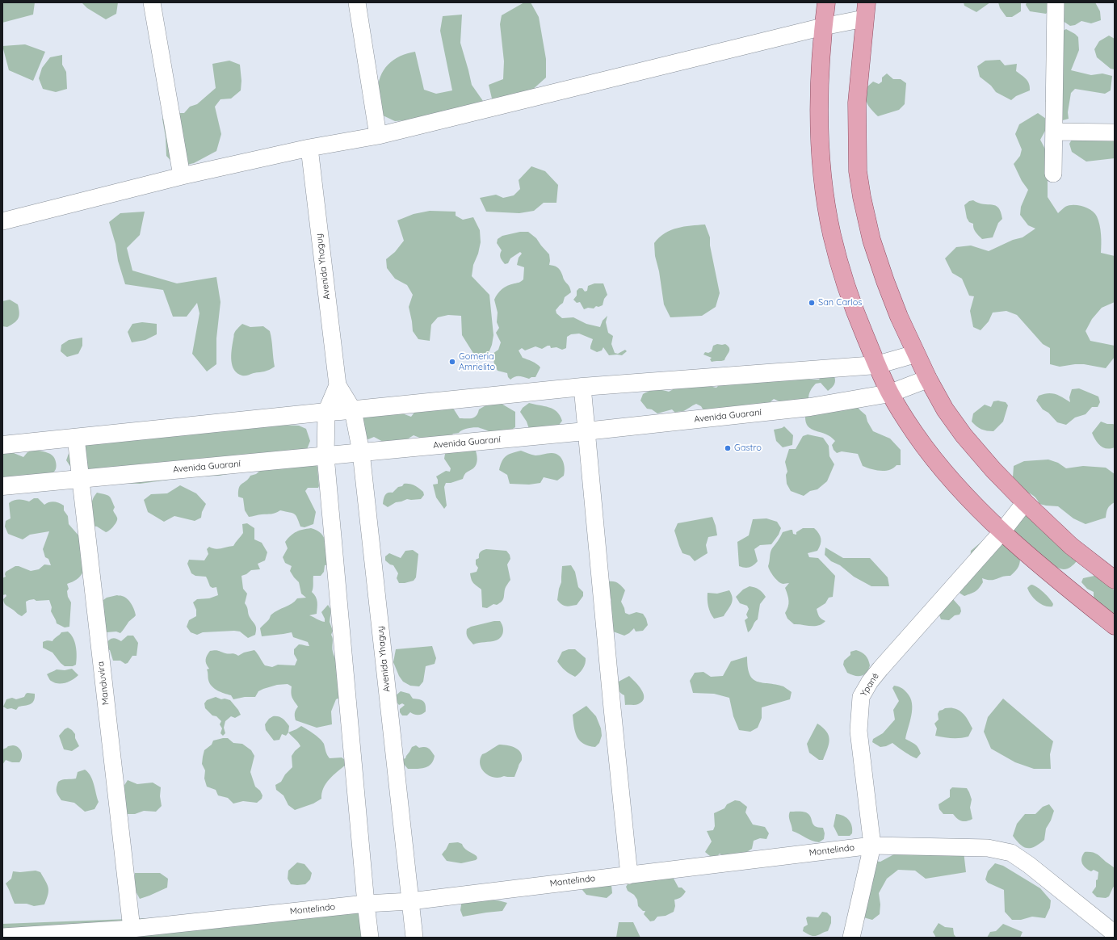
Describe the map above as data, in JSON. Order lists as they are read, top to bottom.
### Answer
{
  "streets": {
    "main road": ["Avenida Guaraní"],
    "street": [
      "Avenida Yhaguy",
      "Manduvira",
      "Ypané",
      "Montelindo"
    ]
  },
  "crossings": [
    ["Avenida Yhaguy", "Avenida Guaraní"],
    ["Avenida Yhaguy", "Montelindo"],
    ["Avenida Guaraní", "Manduvira"],
    ["Manduvira", "Montelindo"],
    ["Ypané", "Montelindo"]
  ],
  "places": ["San Carlos", "Gomeria Amrielito", "Gastro"]
}
